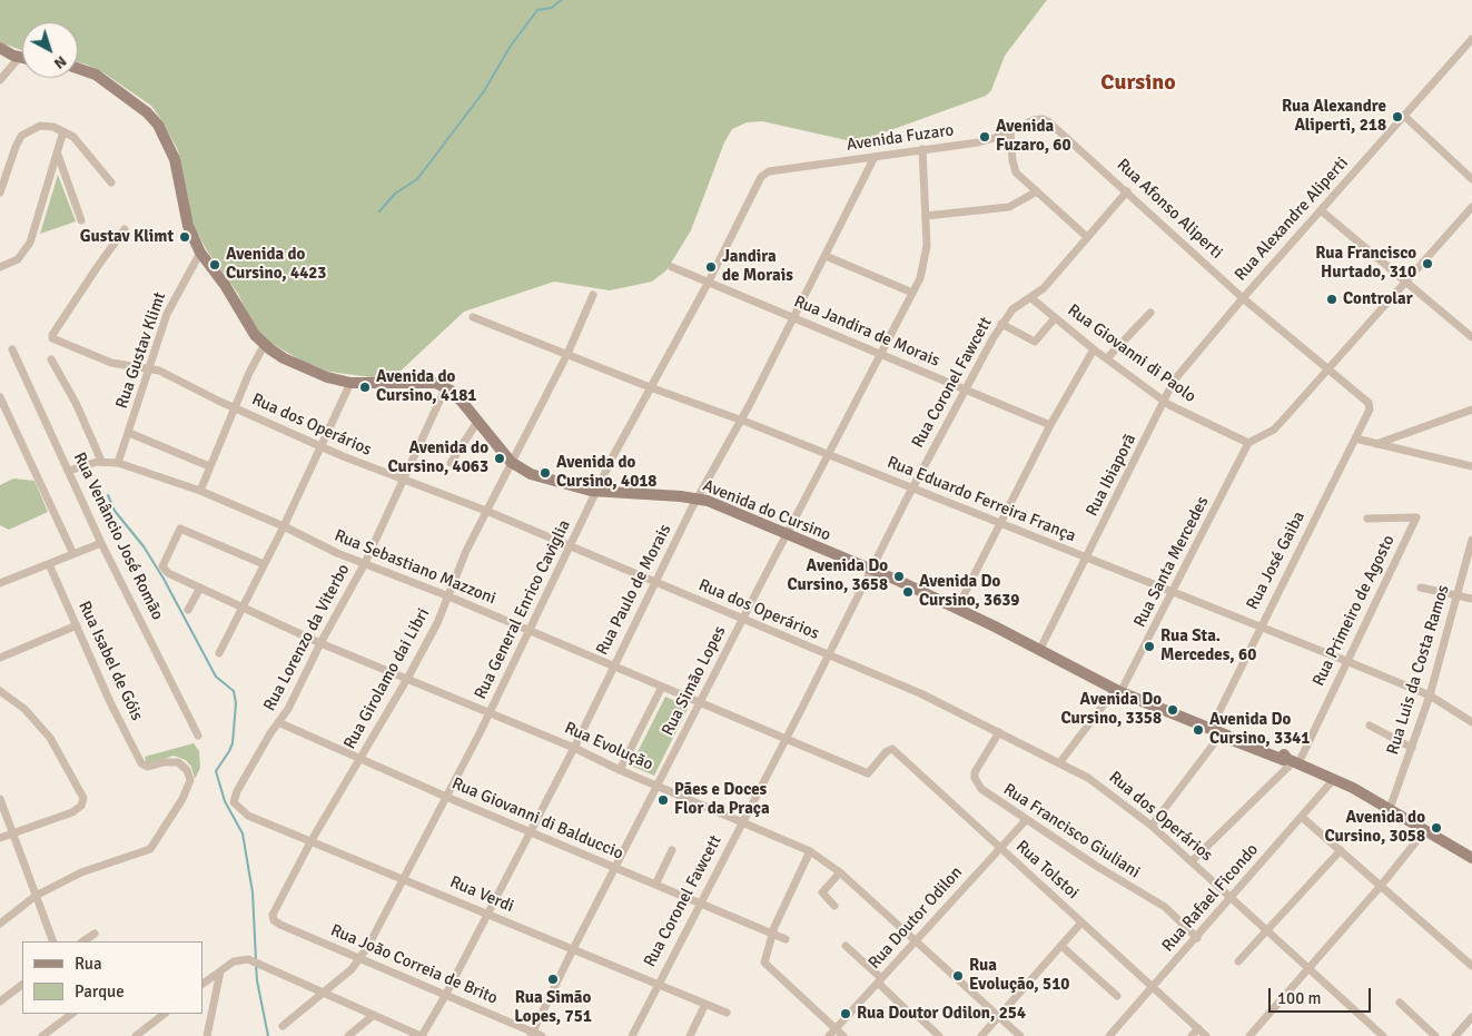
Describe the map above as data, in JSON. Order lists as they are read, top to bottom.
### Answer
{
  "streets": {
    "main road": ["Avenida do Cursino"],
    "street": [
      "Avenida Fuzaro",
      "Rua Afonso Aliperti",
      "Rua Alexandre Aliperti",
      "Rua Jandira de Morais",
      "Rua Gustav Klimt",
      "Rua Giovanni di Paolo",
      "Rua Coronel Fawcett",
      "Rua dos Operários",
      "Rua Ibiaporã",
      "Rua Eduardo Ferreira França",
      "Rua Venâncio José Romão",
      "Rua José Gaiba",
      "Rua Santa Mercedes",
      "Rua Sebastiano Mazzoni",
      "Rua Paulo de Morais",
      "Rua General Enrico Caviglia",
      "Rua Primeiro de Agosto",
      "Rua Lorenzo da Viterbo",
      "Rua Isabel de Góis",
      "Rua Luis da Costa Ramos",
      "Rua Girolamo dai Libri",
      "Rua Simão Lopes",
      "Rua Evolução",
      "Rua Giovanni di Balduccio",
      "Rua Francisco Giuliani",
      "Rua Tolstoi",
      "Rua Verdi",
      "Rua Rafael Ficondo",
      "Rua Doutor Odilon",
      "Rua João Correia de Brito"
    ]
  },
  "crossings": [
    ["Avenida Fuzaro", "Rua Afonso Aliperti"],
    ["Avenida Fuzaro", "Rua Paulo de Morais"],
    ["Avenida Fuzaro", "Rua General Enrico Caviglia"],
    ["Avenida Fuzaro", "Rua Simão Lopes"],
    ["Rua Afonso Aliperti", "Rua Alexandre Aliperti"],
    ["Rua Afonso Aliperti", "Rua Coronel Fawcett"],
    ["Rua Afonso Aliperti", "Rua José Gaiba"],
    ["Rua Alexandre Aliperti", "Rua Giovanni di Paolo"],
    ["Rua Alexandre Aliperti", "Rua Ibiaporã"],
    ["Rua Jandira de Morais", "Rua Coronel Fawcett"],
    ["Rua Jandira de Morais", "Rua Paulo de Morais"],
    ["Rua Jandira de Morais", "Rua General Enrico Caviglia"],
    ["Rua Jandira de Morais", "Rua Simão Lopes"],
    ["Rua Gustav Klimt", "Rua dos Operários"],
    ["Rua Gustav Klimt", "Avenida do Cursino"],
    ["Rua Gustav Klimt", "Rua Sebastiano Mazzoni"],
    ["Rua Giovanni di Paolo", "Rua Coronel Fawcett"],
    ["Rua Giovanni di Paolo", "Rua Ibiaporã"],
    ["Rua Giovanni di Paolo", "Rua Santa Mercedes"],
    ["Rua Coronel Fawcett", "Rua dos Operários"],
    ["Rua Coronel Fawcett", "Rua Eduardo Ferreira França"],
    ["Rua Coronel Fawcett", "Avenida do Cursino"],
    ["Rua Coronel Fawcett", "Rua Sebastiano Mazzoni"],
    ["Rua Coronel Fawcett", "Rua Evolução"],
    ["Rua Coronel Fawcett", "Rua Giovanni di Balduccio"],
    ["Rua Coronel Fawcett", "Rua Verdi"],
    ["Rua dos Operários", "Rua Santa Mercedes"],
    ["Rua dos Operários", "Rua Paulo de Morais"],
    ["Rua dos Operários", "Rua General Enrico Caviglia"],
    ["Rua dos Operários", "Rua Lorenzo da Viterbo"],
    ["Rua dos Operários", "Rua Girolamo dai Libri"],
    ["Rua dos Operários", "Rua Simão Lopes"],
    ["Rua dos Operários", "Rua Francisco Giuliani"],
    ["Rua dos Operários", "Rua Rafael Ficondo"],
    ["Rua Ibiaporã", "Rua Eduardo Ferreira França"],
    ["Rua Ibiaporã", "Avenida do Cursino"],
    ["Rua Eduardo Ferreira França", "Rua José Gaiba"],
    ["Rua Eduardo Ferreira França", "Rua Santa Mercedes"],
    ["Rua Eduardo Ferreira França", "Rua Paulo de Morais"],
    ["Rua Eduardo Ferreira França", "Rua General Enrico Caviglia"],
    ["Rua Eduardo Ferreira França", "Rua Primeiro de Agosto"],
    ["Rua Eduardo Ferreira França", "Rua Luis da Costa Ramos"],
    ["Rua Eduardo Ferreira França", "Rua Girolamo dai Libri"],
    ["Rua Eduardo Ferreira França", "Rua Simão Lopes"],
    ["Avenida do Cursino", "Rua José Gaiba"],
    ["Avenida do Cursino", "Rua Santa Mercedes"],
    ["Avenida do Cursino", "Rua Paulo de Morais"],
    ["Avenida do Cursino", "Rua General Enrico Caviglia"],
    ["Avenida do Cursino", "Rua Primeiro de Agosto"],
    ["Avenida do Cursino", "Rua Luis da Costa Ramos"],
    ["Avenida do Cursino", "Rua Girolamo dai Libri"],
    ["Avenida do Cursino", "Rua Simão Lopes"],
    ["Avenida do Cursino", "Rua Rafael Ficondo"],
    ["Rua Venâncio José Romão", "Rua Sebastiano Mazzoni"],
    ["Rua Sebastiano Mazzoni", "Rua Paulo de Morais"],
    ["Rua Sebastiano Mazzoni", "Rua General Enrico Caviglia"],
    ["Rua Sebastiano Mazzoni", "Rua Lorenzo da Viterbo"],
    ["Rua Sebastiano Mazzoni", "Rua Girolamo dai Libri"],
    ["Rua Sebastiano Mazzoni", "Rua Simão Lopes"],
    ["Rua Sebastiano Mazzoni", "Rua Tolstoi"],
    ["Rua Paulo de Morais", "Rua Evolução"],
    ["Rua Paulo de Morais", "Rua Giovanni di Balduccio"],
    ["Rua Paulo de Morais", "Rua Verdi"],
    ["Rua Paulo de Morais", "Rua João Correia de Brito"],
    ["Rua General Enrico Caviglia", "Rua Evolução"],
    ["Rua General Enrico Caviglia", "Rua Giovanni di Balduccio"],
    ["Rua General Enrico Caviglia", "Rua Verdi"],
    ["Rua General Enrico Caviglia", "Rua João Correia de Brito"],
    ["Rua Lorenzo da Viterbo", "Rua Evolução"],
    ["Rua Lorenzo da Viterbo", "Rua Giovanni di Balduccio"],
    ["Rua Lorenzo da Viterbo", "Rua Verdi"],
    ["Rua Girolamo dai Libri", "Rua Evolução"],
    ["Rua Girolamo dai Libri", "Rua Giovanni di Balduccio"],
    ["Rua Girolamo dai Libri", "Rua Verdi"],
    ["Rua Girolamo dai Libri", "Rua João Correia de Brito"],
    ["Rua Simão Lopes", "Rua Evolução"],
    ["Rua Simão Lopes", "Rua Giovanni di Balduccio"],
    ["Rua Simão Lopes", "Rua Verdi"],
    ["Rua Simão Lopes", "Rua João Correia de Brito"],
    ["Rua Evolução", "Rua Doutor Odilon"],
    ["Rua Francisco Giuliani", "Rua Rafael Ficondo"],
    ["Rua Francisco Giuliani", "Rua Doutor Odilon"],
    ["Rua Tolstoi", "Rua Rafael Ficondo"],
    ["Rua Tolstoi", "Rua Doutor Odilon"]
  ],
  "districts": ["Cursino"],
  "places": [
    "Rua Alexandre Aliperti, 218",
    "Avenida Fuzaro, 60",
    "Gustav Klimt",
    "Rua Francisco Hurtado, 310",
    "Avenida do Cursino, 4423",
    "Jandira de Morais",
    "Controlar",
    "Avenida do Cursino, 4181",
    "Avenida do Cursino, 4063",
    "Avenida do Cursino, 4018",
    "Avenida Do Cursino, 3658",
    "Avenida Do Cursino, 3639",
    "Rua Sta. Mercedes, 60",
    "Avenida Do Cursino, 3358",
    "Avenida Do Cursino, 3341",
    "Pães e Doces Flor da Praça",
    "Avenida do Cursino, 3058",
    "Rua Evolução, 510",
    "Rua Simão Lopes, 751",
    "Rua Doutor Odilon, 254"
  ],
  "legend": ["Rua", "Parque"],
  "scale_bar": "100 m",
  "north": "bottom right"
}
